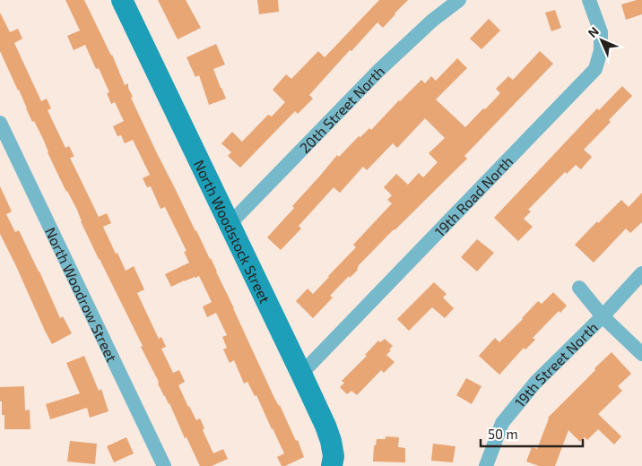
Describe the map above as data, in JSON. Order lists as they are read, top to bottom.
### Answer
{
  "streets": {
    "street": [
      "20th Street North",
      "19th Road North",
      "North Woodstock Street",
      "North Woodrow Street",
      "19th Street North"
    ]
  },
  "crossings": [
    ["20th Street North", "North Woodstock Street"],
    ["19th Road North", "North Woodstock Street"]
  ],
  "scale_bar": "50 m",
  "north": "top left"
}
